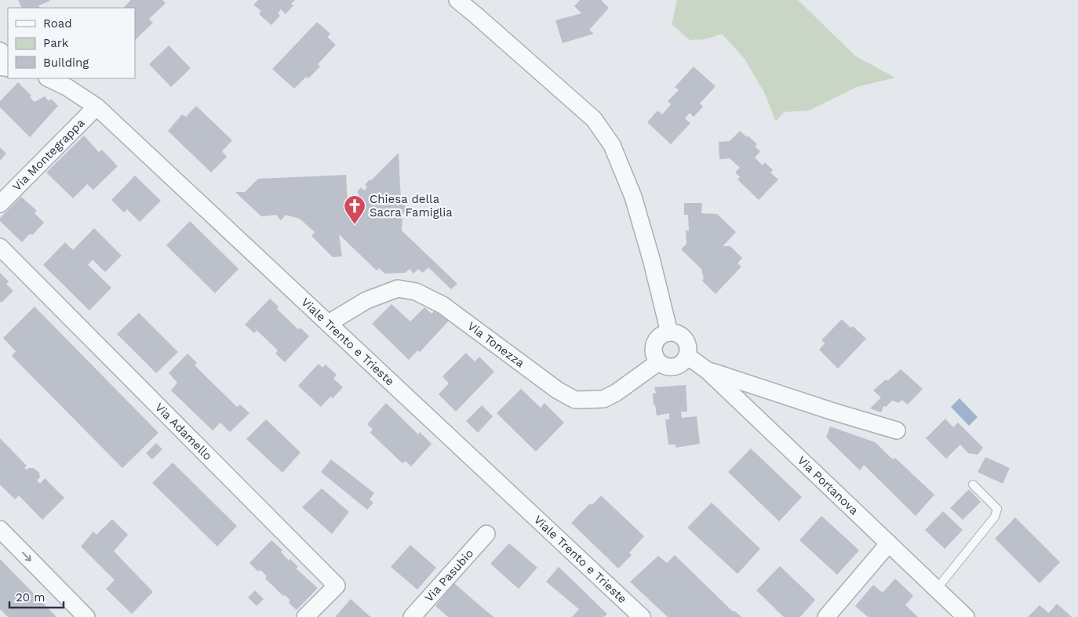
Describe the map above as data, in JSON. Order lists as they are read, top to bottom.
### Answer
{
  "streets": {
    "street": [
      "Via Montegrappa",
      "Viale Trento e Trieste",
      "Via Tonezza",
      "Via Adamello",
      "Via Portanova",
      "Via Pasubio"
    ]
  },
  "crossings": [
    ["Via Montegrappa", "Viale Trento e Trieste"],
    ["Viale Trento e Trieste", "Via Tonezza"],
    ["Via Tonezza", "Via Portanova"]
  ],
  "places": {
    "church": ["Chiesa della Sacra Famiglia"]
  },
  "legend": ["Road", "Park", "Building"],
  "scale_bar": "20 m"
}
